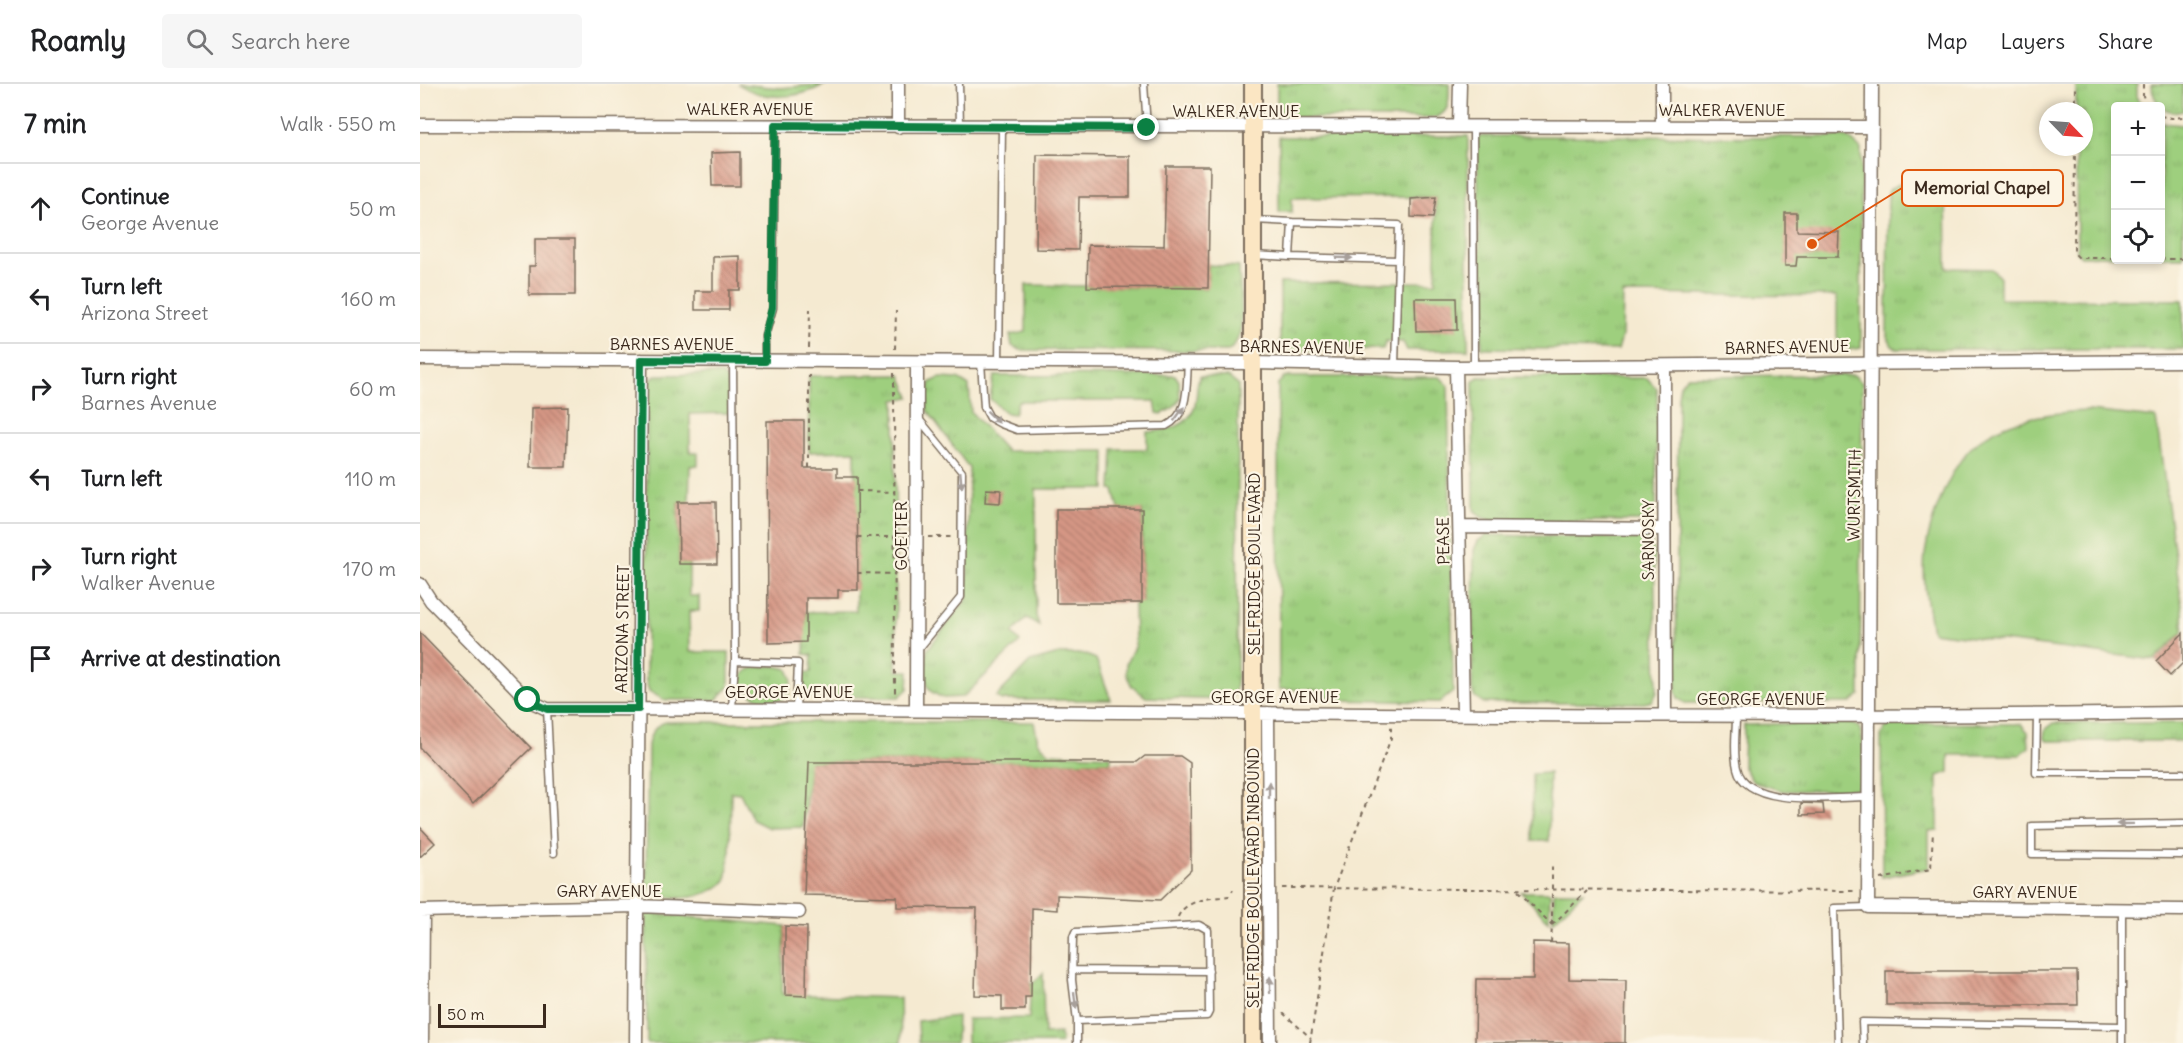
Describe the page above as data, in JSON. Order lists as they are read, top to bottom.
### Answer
{
  "streets": {
    "street": [
      "WALKER AVENUE",
      "BARNES AVENUE",
      "WURTSMITH",
      "GOETTER",
      "SARNOSKY",
      "PEASE",
      "SELFRIDGE BOULEVARD",
      "ARIZONA STREET",
      "GEORGE AVENUE",
      "SELFRIDGE BOULEVARD INBOUND",
      "GARY AVENUE"
    ]
  },
  "crossings": [
    ["WALKER AVENUE", "WURTSMITH"],
    ["WALKER AVENUE", "SELFRIDGE BOULEVARD"],
    ["BARNES AVENUE", "WURTSMITH"],
    ["BARNES AVENUE", "GOETTER"],
    ["BARNES AVENUE", "SARNOSKY"],
    ["BARNES AVENUE", "PEASE"],
    ["BARNES AVENUE", "SELFRIDGE BOULEVARD"],
    ["BARNES AVENUE", "ARIZONA STREET"],
    ["WURTSMITH", "GEORGE AVENUE"],
    ["WURTSMITH", "GARY AVENUE"],
    ["GOETTER", "GEORGE AVENUE"],
    ["SARNOSKY", "GEORGE AVENUE"],
    ["PEASE", "GEORGE AVENUE"],
    ["SELFRIDGE BOULEVARD", "GEORGE AVENUE"],
    ["SELFRIDGE BOULEVARD", "SELFRIDGE BOULEVARD INBOUND"],
    ["ARIZONA STREET", "GEORGE AVENUE"],
    ["ARIZONA STREET", "GARY AVENUE"],
    ["GEORGE AVENUE", "SELFRIDGE BOULEVARD INBOUND"]
  ],
  "one_way": ["SELFRIDGE BOULEVARD INBOUND"],
  "places": ["Memorial Chapel"],
  "scale_bar": "50 m",
  "north": "bottom right",
  "page": {
    "header": "Roamly",
    "search": "Search here",
    "nav": ["Map", "Layers", "Share"],
    "heading": ["7 min", "Walk · 550 m"],
    "map_buttons": ["+", "−"],
    "list": [
      ["Continue", "George Avenue", "50 m"],
      ["Turn left", "Arizona Street", "160 m"],
      ["Turn right", "Barnes Avenue", "60 m"],
      ["Turn left", "110 m"],
      ["Turn right", "Walker Avenue", "170 m"],
      "Arrive at destination"
    ],
    "scale": "50 m"
  }
}
